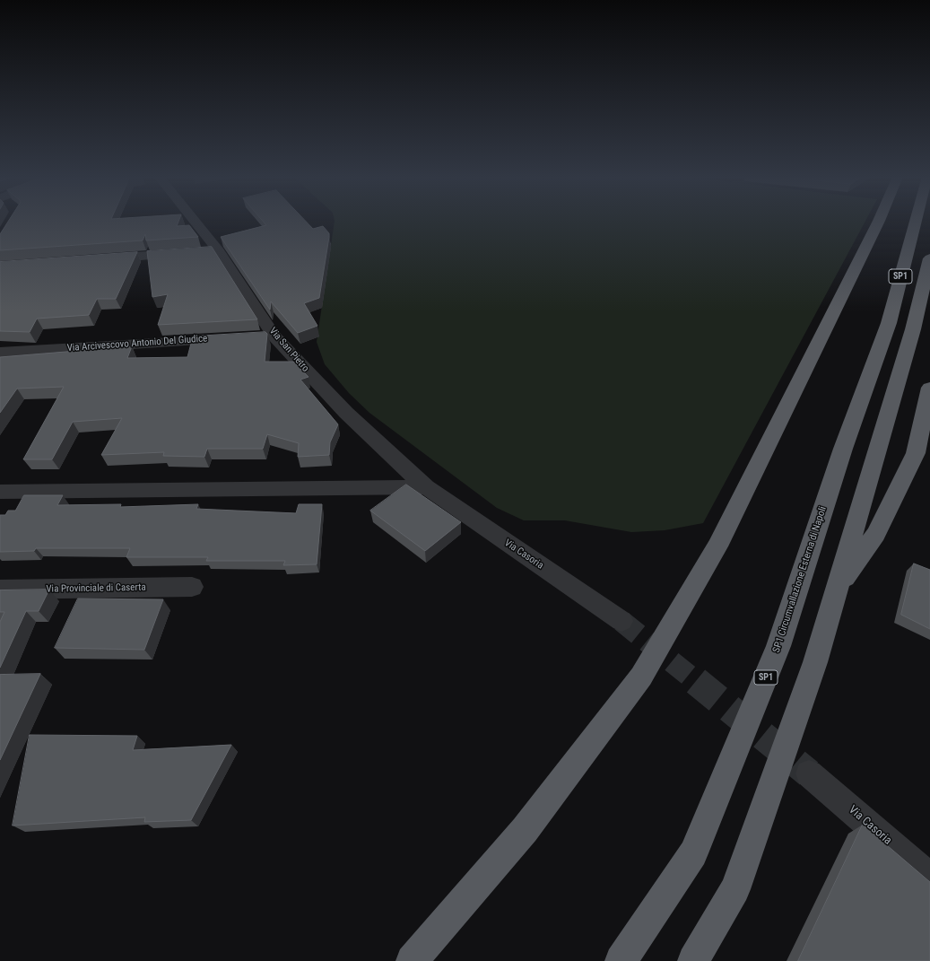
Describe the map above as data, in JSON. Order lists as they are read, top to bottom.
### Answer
{
  "streets": {
    "highway": ["SP1", "SP1 Circumvallazione Esterna di Napoli"],
    "street": [
      "Via Arcivescovo Antonio Del Giudice",
      "Via San Pietro",
      "Via Casoria",
      "Via Provinciale di Caserta"
    ]
  },
  "crossings": [
    ["Via San Pietro", "Via Casoria"]
  ]
}
